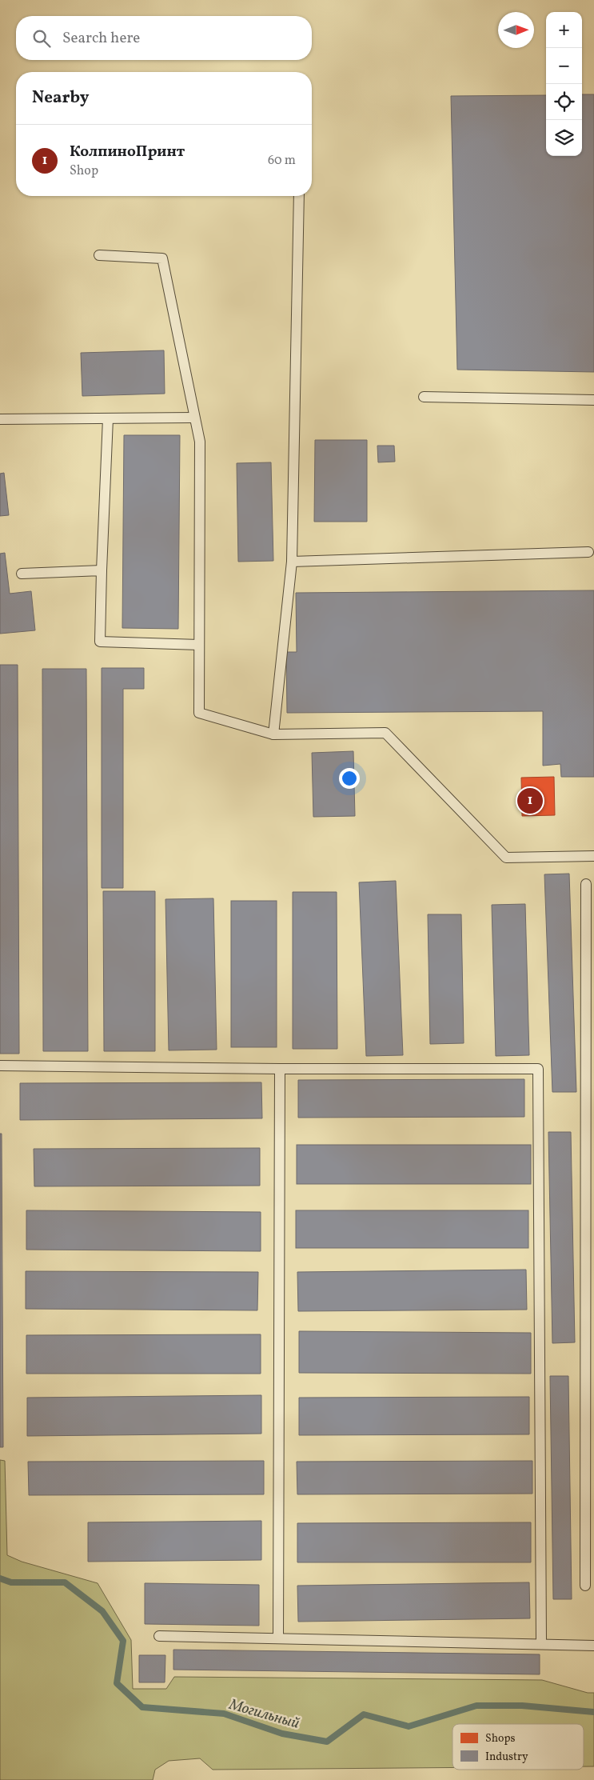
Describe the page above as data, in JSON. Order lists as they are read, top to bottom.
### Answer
{
  "water": ["Могильный"],
  "legend": ["Shops", "Industry"],
  "north": "right",
  "page": {
    "map_buttons": ["+", "−"],
    "search": "Search here",
    "heading": "Nearby",
    "list": [
      {
        "mark": "1",
        "name": "КолпиноПринт",
        "note": "Shop",
        "value": "60 m"
      }
    ],
    "pins": "1"
  }
}
